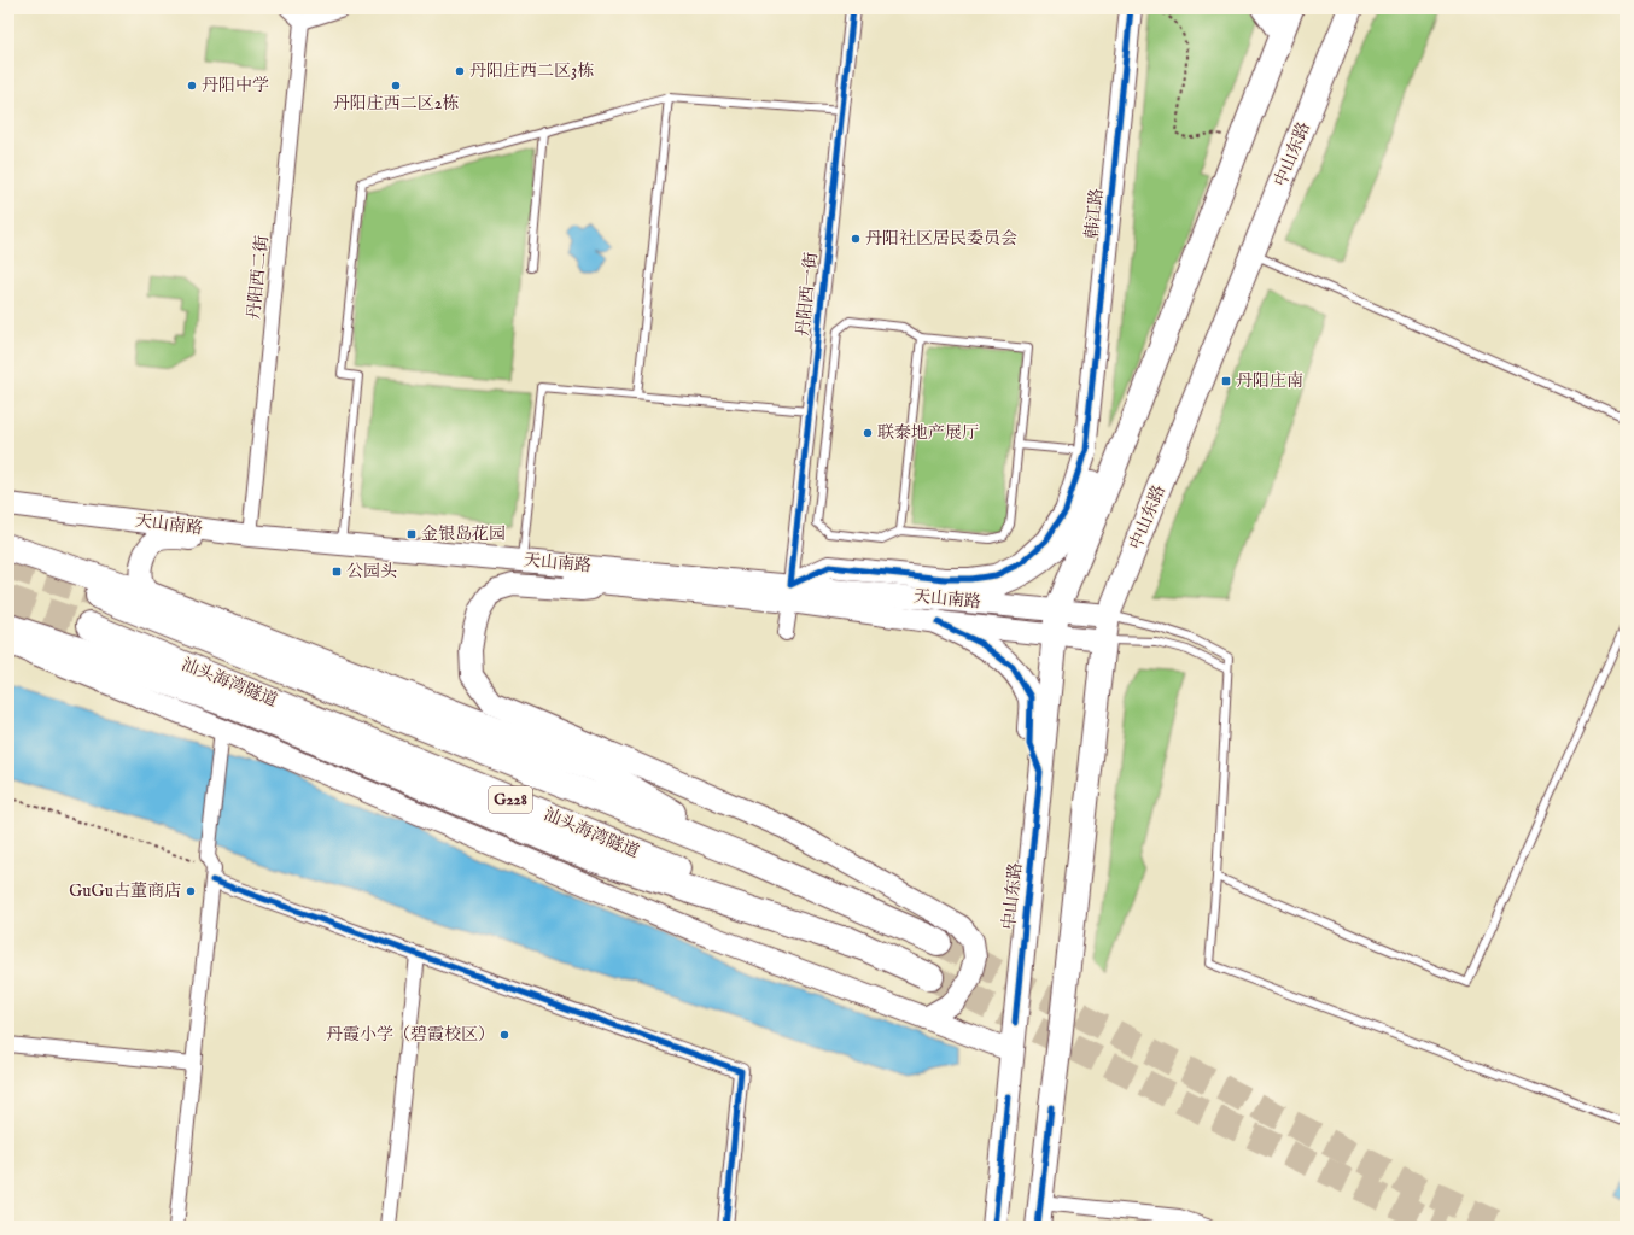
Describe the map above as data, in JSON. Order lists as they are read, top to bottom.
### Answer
{
  "streets": {
    "highway": ["汕头海湾隧道", "G228"],
    "main road": ["中山东路", "韩江路", "天山南路"],
    "street": ["丹阳西二街", "丹阳西一街"]
  },
  "crossings": [
    ["中山东路", "天山南路"],
    ["丹阳西二街", "天山南路"],
    ["丹阳西一街", "天山南路"]
  ],
  "places": {
    "other": [
      "丹阳庄西二区3栋",
      "丹阳中学",
      "丹阳庄西二区2栋",
      "丹阳社区居民委员会",
      "联泰地产展厅",
      "GuGu古董商店",
      "丹霞小学（碧霞校区）"
    ],
    "transit": ["丹阳庄南", "金银岛花园", "公园头"]
  }
}
